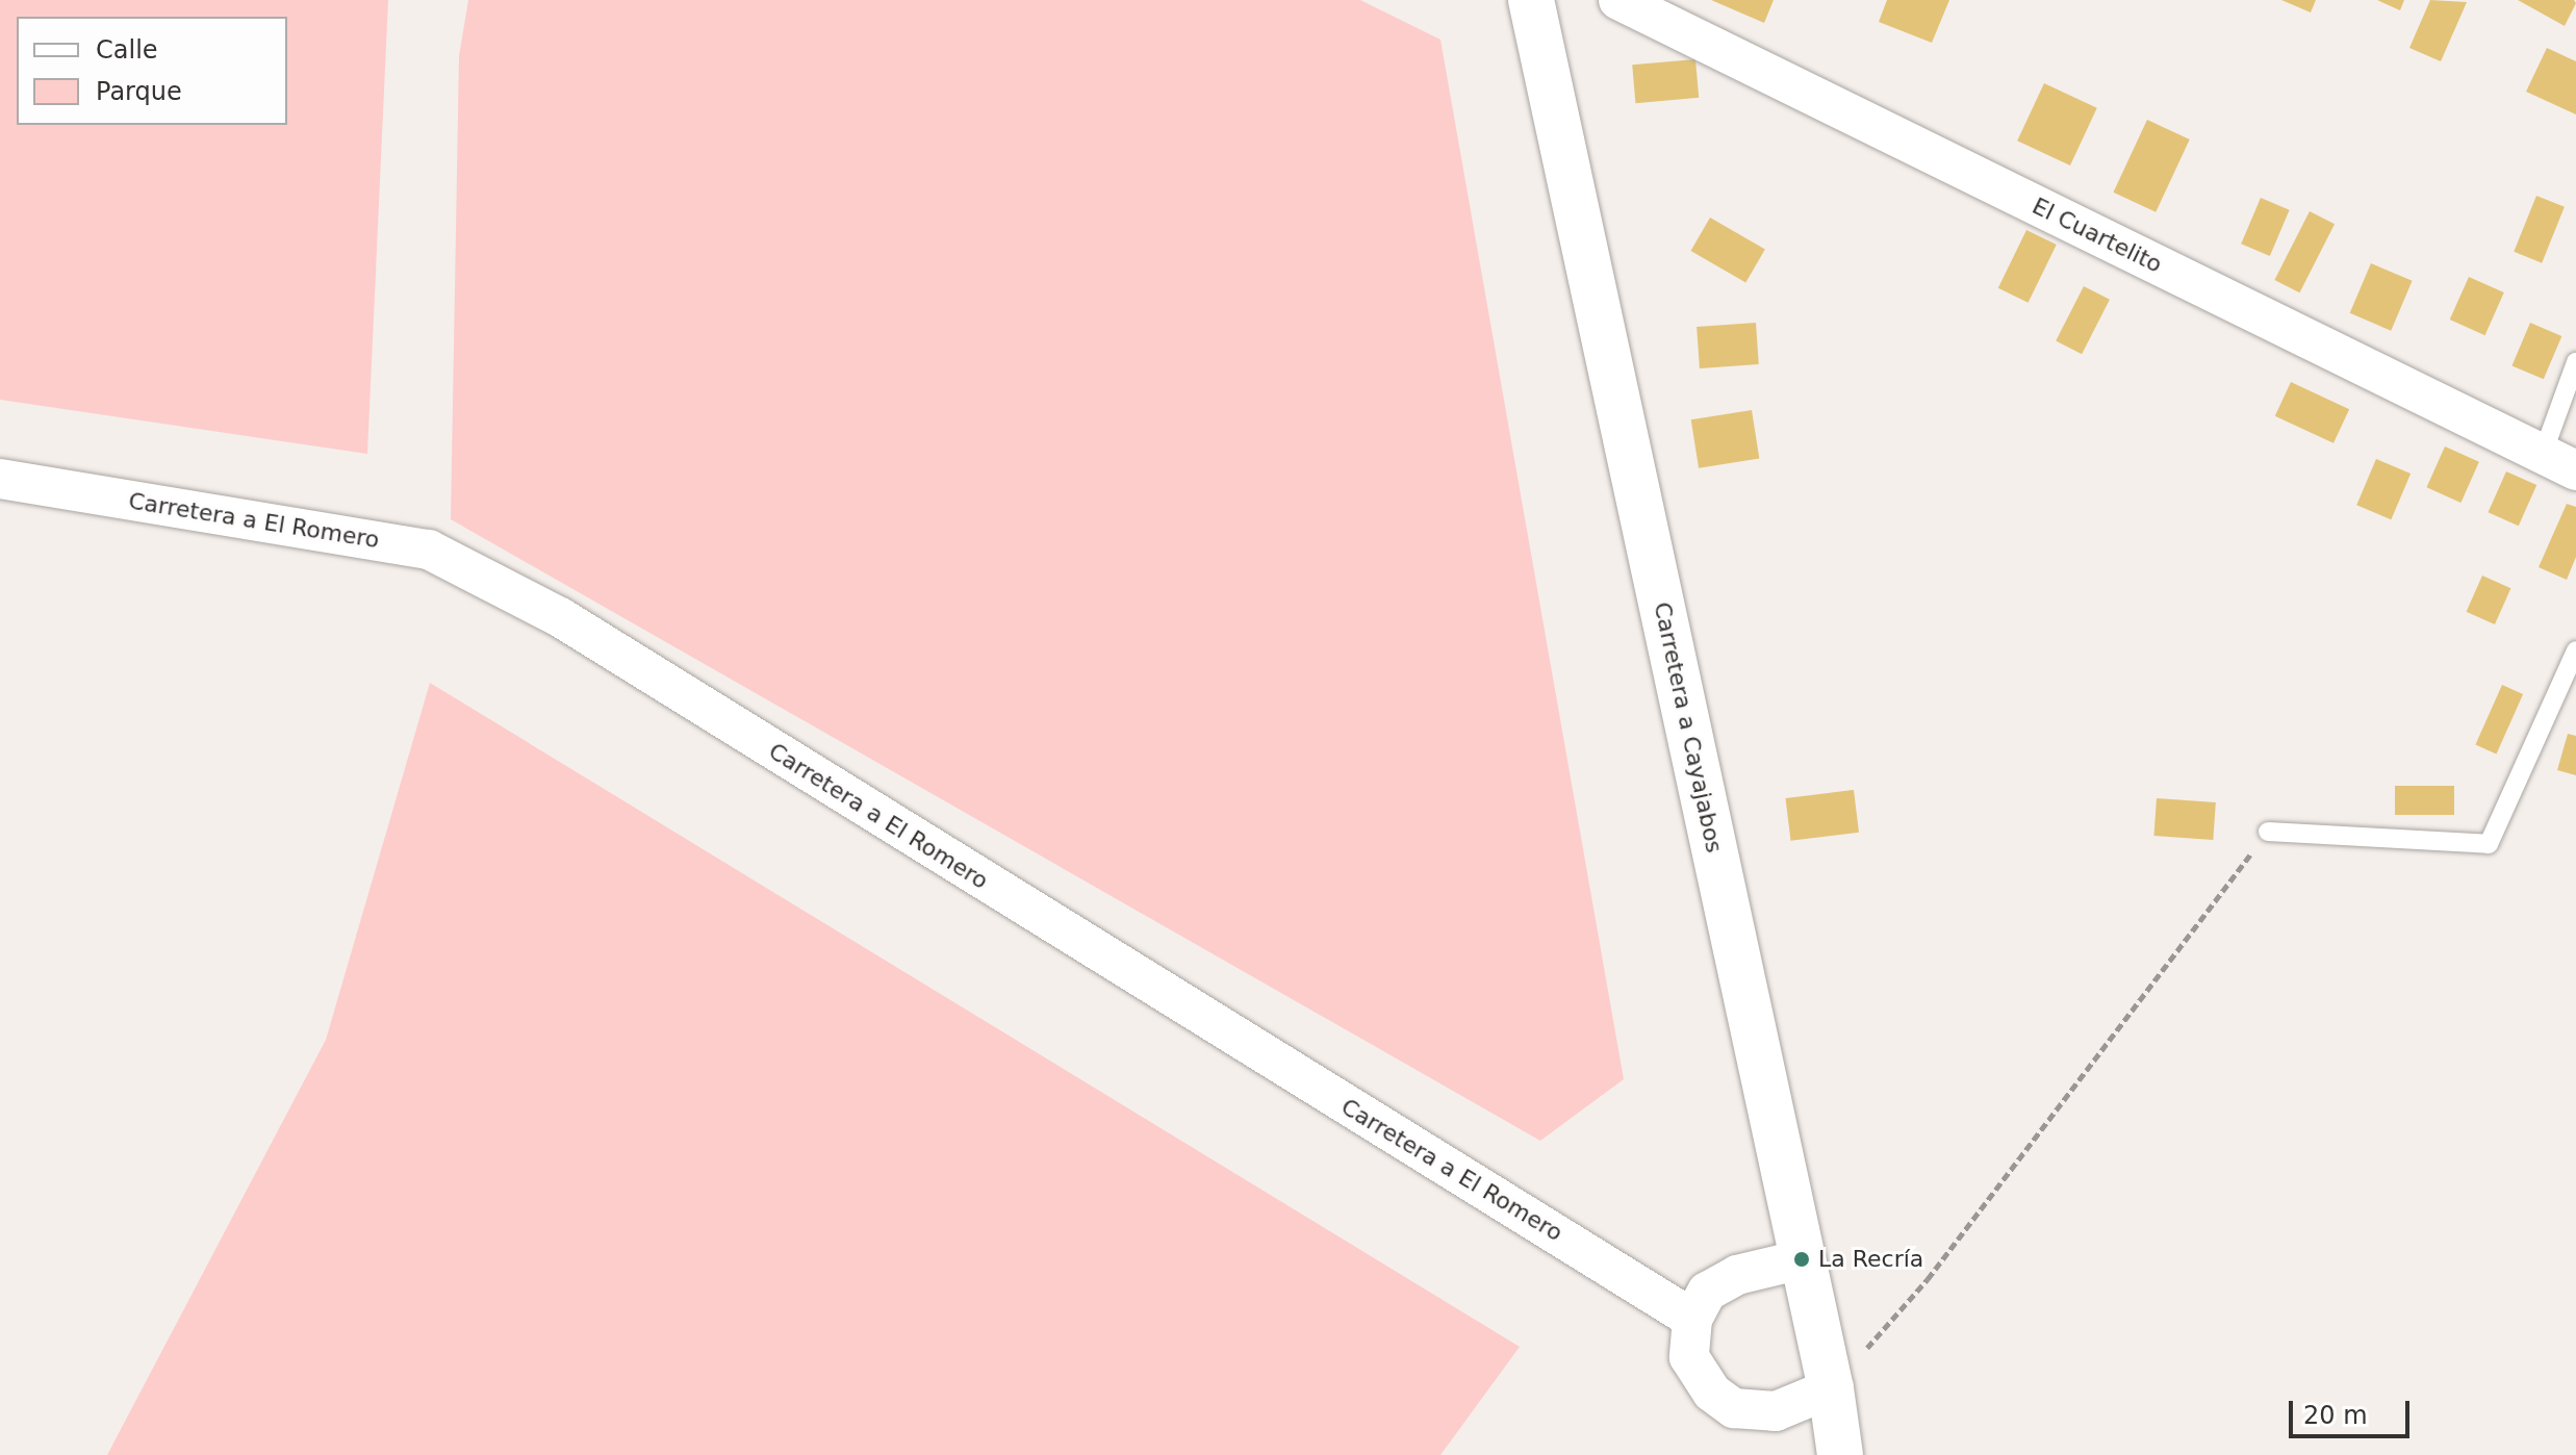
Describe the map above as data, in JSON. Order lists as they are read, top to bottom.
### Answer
{
  "streets": {
    "main road": ["Carretera a Cayajabos"],
    "street": ["El Cuartelito", "Carretera a El Romero"]
  },
  "crossings": [
    ["Carretera a El Romero", "Carretera a Cayajabos"]
  ],
  "places": ["La Recría"],
  "legend": ["Calle", "Parque"],
  "scale_bar": "20 m"
}
